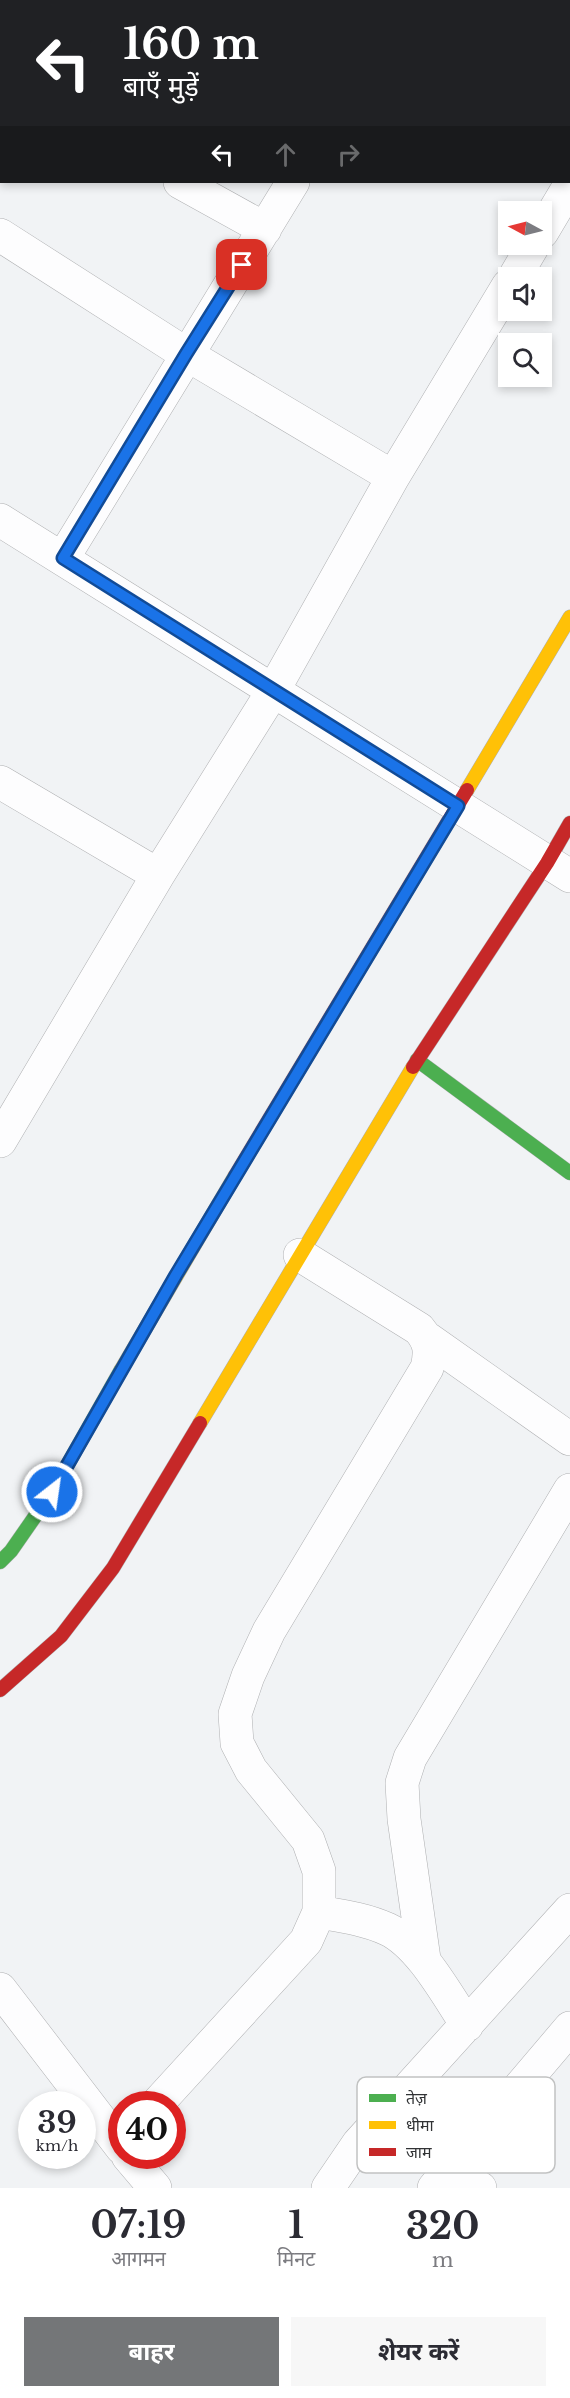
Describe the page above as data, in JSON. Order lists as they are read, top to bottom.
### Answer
{
  "legend": ["तेज़", "धीमा", "जाम"],
  "north": "left",
  "page": {
    "turn": ["160 m", "बाएँ मुड़ें"],
    "speed": "39 km/h",
    "limit": "40",
    "eta": [
      "07:19",
      "आगमन",
      "1",
      "मिनट",
      "320",
      "m"
    ],
    "buttons": ["बाहर", "शेयर करें"]
  }
}
